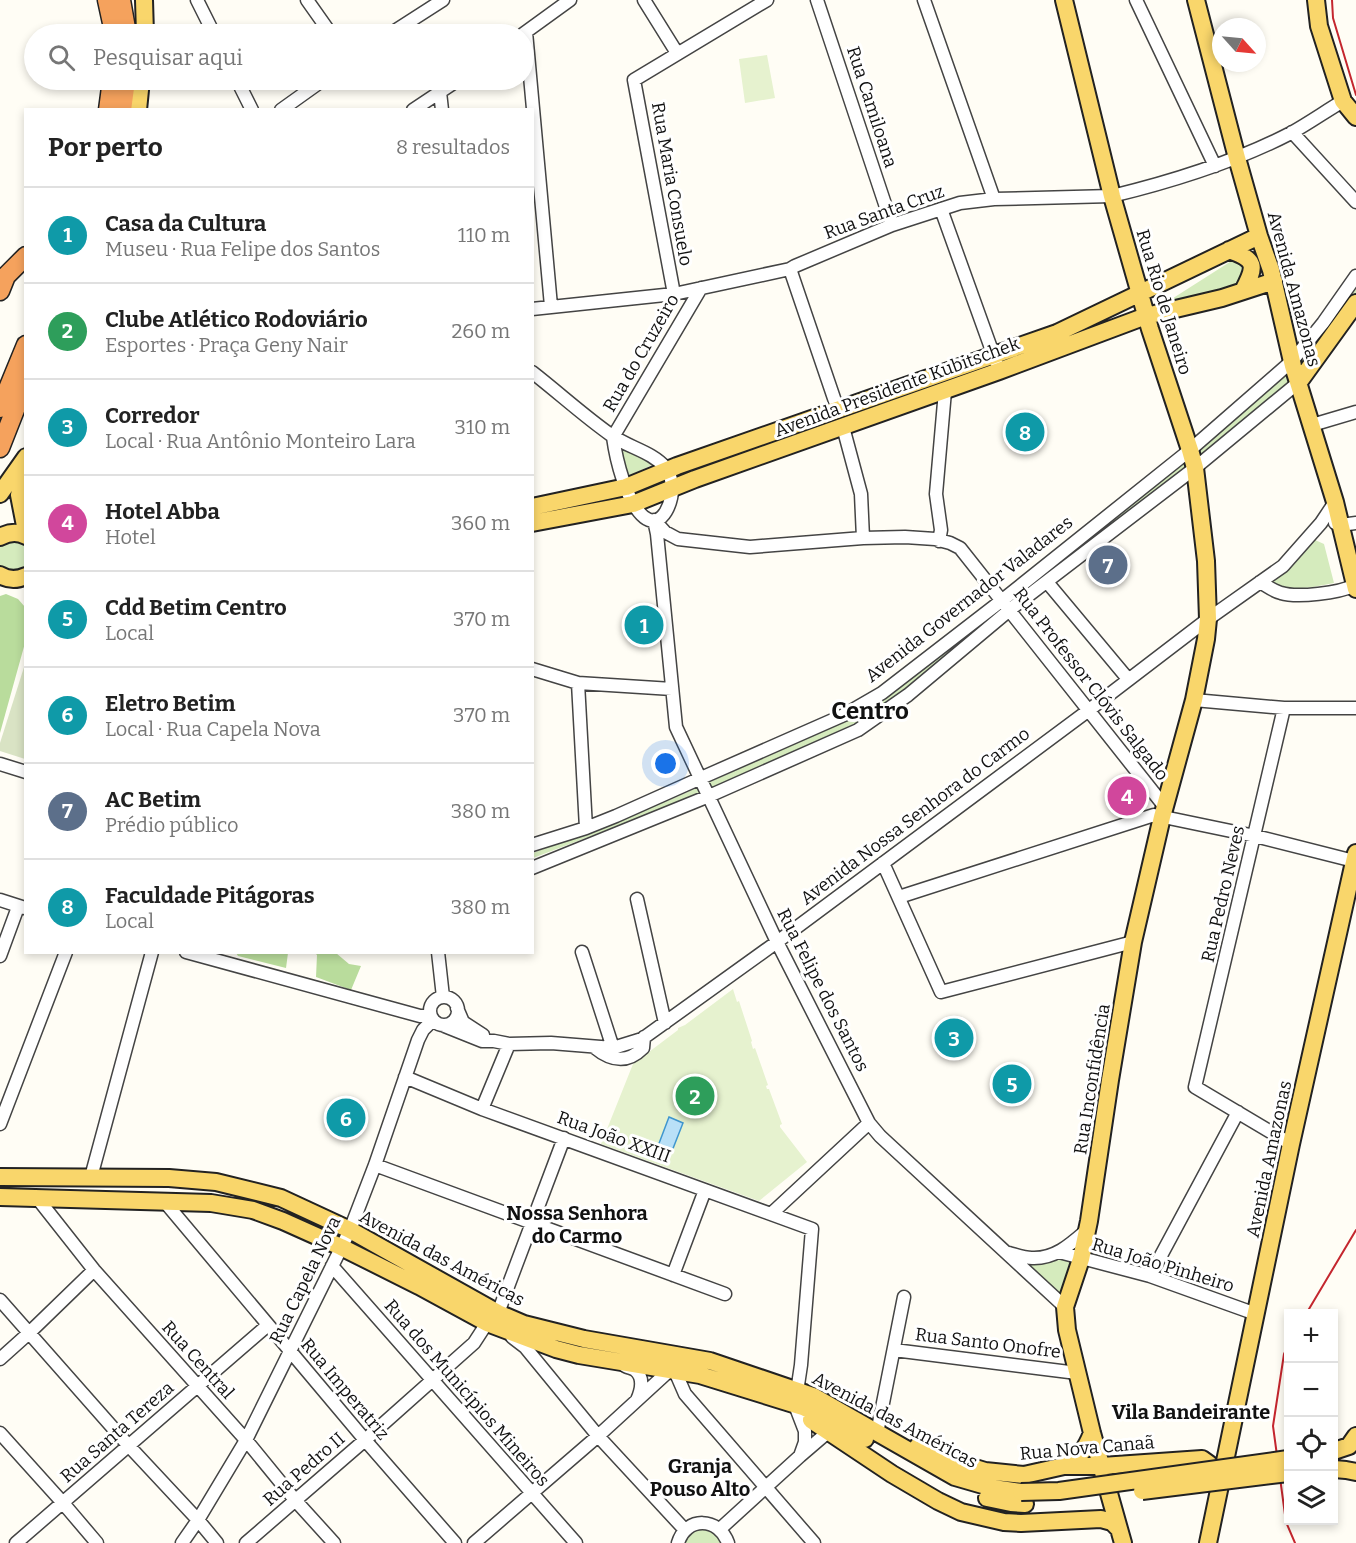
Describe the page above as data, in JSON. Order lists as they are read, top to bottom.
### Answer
{
  "streets": {
    "main road": [
      "Avenida Amazonas",
      "Rua Rio de Janeiro",
      "Avenida Presidente Kubitschek",
      "Avenida Governador Valadares",
      "Rua Inconfidência",
      "Avenida das Américas",
      "Rua Nova Canaã"
    ],
    "street": [
      "Rua Camiloana",
      "Rua Maria Consuelo",
      "Rua Santa Cruz",
      "Rua do Cruzeiro",
      "Rua Professor Clóvis Salgado",
      "Avenida Nossa Senhora do Carmo",
      "Rua Pedro Neves",
      "Rua Felipe dos Santos",
      "Rua João XXIII",
      "Rua João Pinheiro",
      "Rua Capela Nova",
      "Rua Santo Onofre",
      "Rua Central",
      "Rua Imperatriz",
      "Rua dos Municípios Mineiros",
      "Rua Santa Tereza",
      "Rua Pedro II"
    ]
  },
  "crossings": [
    ["Rua Camiloana", "Rua Santa Cruz"],
    ["Rua Maria Consuelo", "Rua Santa Cruz"],
    ["Rua Santa Cruz", "Avenida Amazonas"],
    ["Rua Santa Cruz", "Rua Rio de Janeiro"],
    ["Rua Santa Cruz", "Rua do Cruzeiro"],
    ["Avenida Amazonas", "Avenida Presidente Kubitschek"],
    ["Avenida Amazonas", "Avenida Governador Valadares"],
    ["Avenida Amazonas", "Avenida Nossa Senhora do Carmo"],
    ["Avenida Amazonas", "Rua João Pinheiro"],
    ["Avenida Amazonas", "Rua Nova Canaã"],
    ["Rua Rio de Janeiro", "Avenida Presidente Kubitschek"],
    ["Rua Rio de Janeiro", "Avenida Governador Valadares"],
    ["Rua Rio de Janeiro", "Avenida Nossa Senhora do Carmo"],
    ["Rua Rio de Janeiro", "Rua Inconfidência"],
    ["Avenida Presidente Kubitschek", "Rua Professor Clóvis Salgado"],
    ["Avenida Governador Valadares", "Rua Professor Clóvis Salgado"],
    ["Avenida Governador Valadares", "Rua Felipe dos Santos"],
    ["Rua Professor Clóvis Salgado", "Avenida Nossa Senhora do Carmo"],
    ["Rua Professor Clóvis Salgado", "Rua Felipe dos Santos"],
    ["Rua Professor Clóvis Salgado", "Rua Inconfidência"],
    ["Avenida Nossa Senhora do Carmo", "Rua Felipe dos Santos"],
    ["Avenida Nossa Senhora do Carmo", "Rua Inconfidência"],
    ["Avenida Nossa Senhora do Carmo", "Rua Capela Nova"],
    ["Rua Felipe dos Santos", "Rua Inconfidência"],
    ["Rua Inconfidência", "Avenida das Américas"],
    ["Rua Inconfidência", "Rua João Pinheiro"],
    ["Rua Inconfidência", "Rua Santo Onofre"],
    ["Rua Inconfidência", "Rua Nova Canaã"],
    ["Rua João XXIII", "Avenida das Américas"],
    ["Rua João XXIII", "Rua Capela Nova"],
    ["Rua João XXIII", "Rua Pedro II"],
    ["Avenida das Américas", "Rua Capela Nova"],
    ["Avenida das Américas", "Rua Central"],
    ["Avenida das Américas", "Rua Imperatriz"],
    ["Avenida das Américas", "Rua Nova Canaã"],
    ["Avenida das Américas", "Rua Pedro II"],
    ["Rua Capela Nova", "Rua Central"],
    ["Rua Capela Nova", "Rua Imperatriz"],
    ["Rua Capela Nova", "Rua dos Municípios Mineiros"],
    ["Rua Central", "Rua Santa Tereza"],
    ["Rua Central", "Rua Pedro II"],
    ["Rua Imperatriz", "Rua Santa Tereza"],
    ["Rua Imperatriz", "Rua Pedro II"],
    ["Rua dos Municípios Mineiros", "Rua Pedro II"]
  ],
  "districts": [
    "Centro",
    "Nossa Senhora do Carmo",
    "Vila Bandeirante",
    "Granja Pouso Alto"
  ],
  "north": "bottom right",
  "page": {
    "search": "Pesquisar aqui",
    "heading": ["Por perto", "8 resultados"],
    "list": [
      {
        "mark": "1",
        "name": "Casa da Cultura",
        "note": "Museu · Rua Felipe dos Santos",
        "value": "110 m"
      },
      {
        "mark": "2",
        "name": "Clube Atlético Rodoviário",
        "note": "Esportes · Praça Geny Nair",
        "value": "260 m"
      },
      {
        "mark": "3",
        "name": "Corredor",
        "note": "Local · Rua Antônio Monteiro Lara",
        "value": "310 m"
      },
      {
        "mark": "4",
        "name": "Hotel Abba",
        "note": "Hotel",
        "value": "360 m"
      },
      {
        "mark": "5",
        "name": "Cdd Betim Centro",
        "note": "Local",
        "value": "370 m"
      },
      {
        "mark": "6",
        "name": "Eletro Betim",
        "note": "Local · Rua Capela Nova",
        "value": "370 m"
      },
      {
        "mark": "7",
        "name": "AC Betim",
        "note": "Prédio público",
        "value": "380 m"
      },
      {
        "mark": "8",
        "name": "Faculdade Pitágoras",
        "note": "Local",
        "value": "380 m"
      }
    ],
    "pins": [
      "8",
      "7",
      "1",
      "4",
      "3",
      "5",
      "2",
      "6"
    ],
    "map_buttons": ["+", "−"]
  }
}
